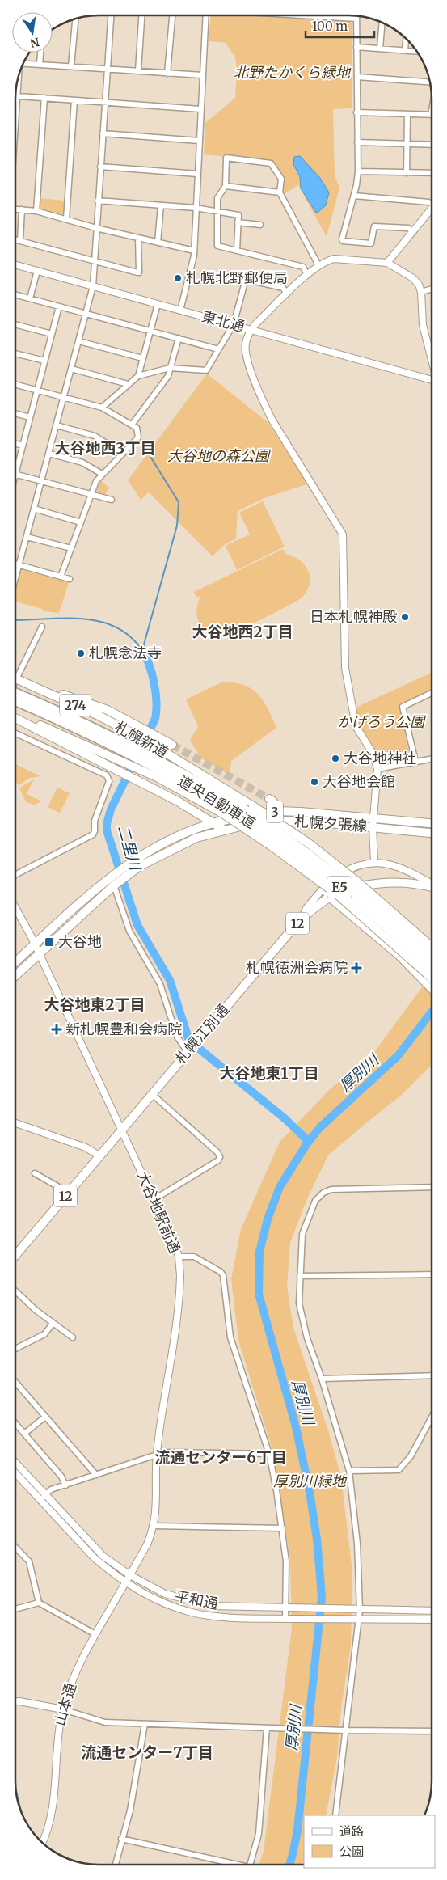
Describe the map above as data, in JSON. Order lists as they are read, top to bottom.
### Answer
{
  "streets": {
    "highway": ["道央自動車道", "E5"],
    "main road": [
      "274",
      "札幌新道",
      "3",
      "札幌夕張線",
      "12",
      "札幌江別通"
    ],
    "street": [
      "東北通",
      "大谷地駅前通",
      "平和通",
      "山本通"
    ]
  },
  "crossings": [
    ["札幌夕張線", "大谷地駅前通"],
    ["札幌江別通", "大谷地駅前通"],
    ["大谷地駅前通", "平和通"],
    ["大谷地駅前通", "山本通"],
    ["平和通", "山本通"]
  ],
  "districts": [
    "大谷地西3丁目",
    "大谷地西2丁目",
    "大谷地東2丁目",
    "大谷地東1丁目",
    "流通センター6丁目",
    "流通センター7丁目"
  ],
  "water": ["二里川", "厚別川"],
  "parks": [
    "北野たかくら緑地",
    "大谷地の森公園",
    "かげろう公園",
    "厚別川緑地"
  ],
  "places": {
    "other": [
      "札幌北野郵便局",
      "日本札幌神殿",
      "札幌念法寺",
      "大谷地神社",
      "大谷地会館"
    ],
    "transit": ["大谷地"],
    "health": ["札幌徳洲会病院", "新札幌豊和会病院"]
  },
  "legend": ["道路", "公園"],
  "scale_bar": "100 m",
  "north": "bottom"
}
